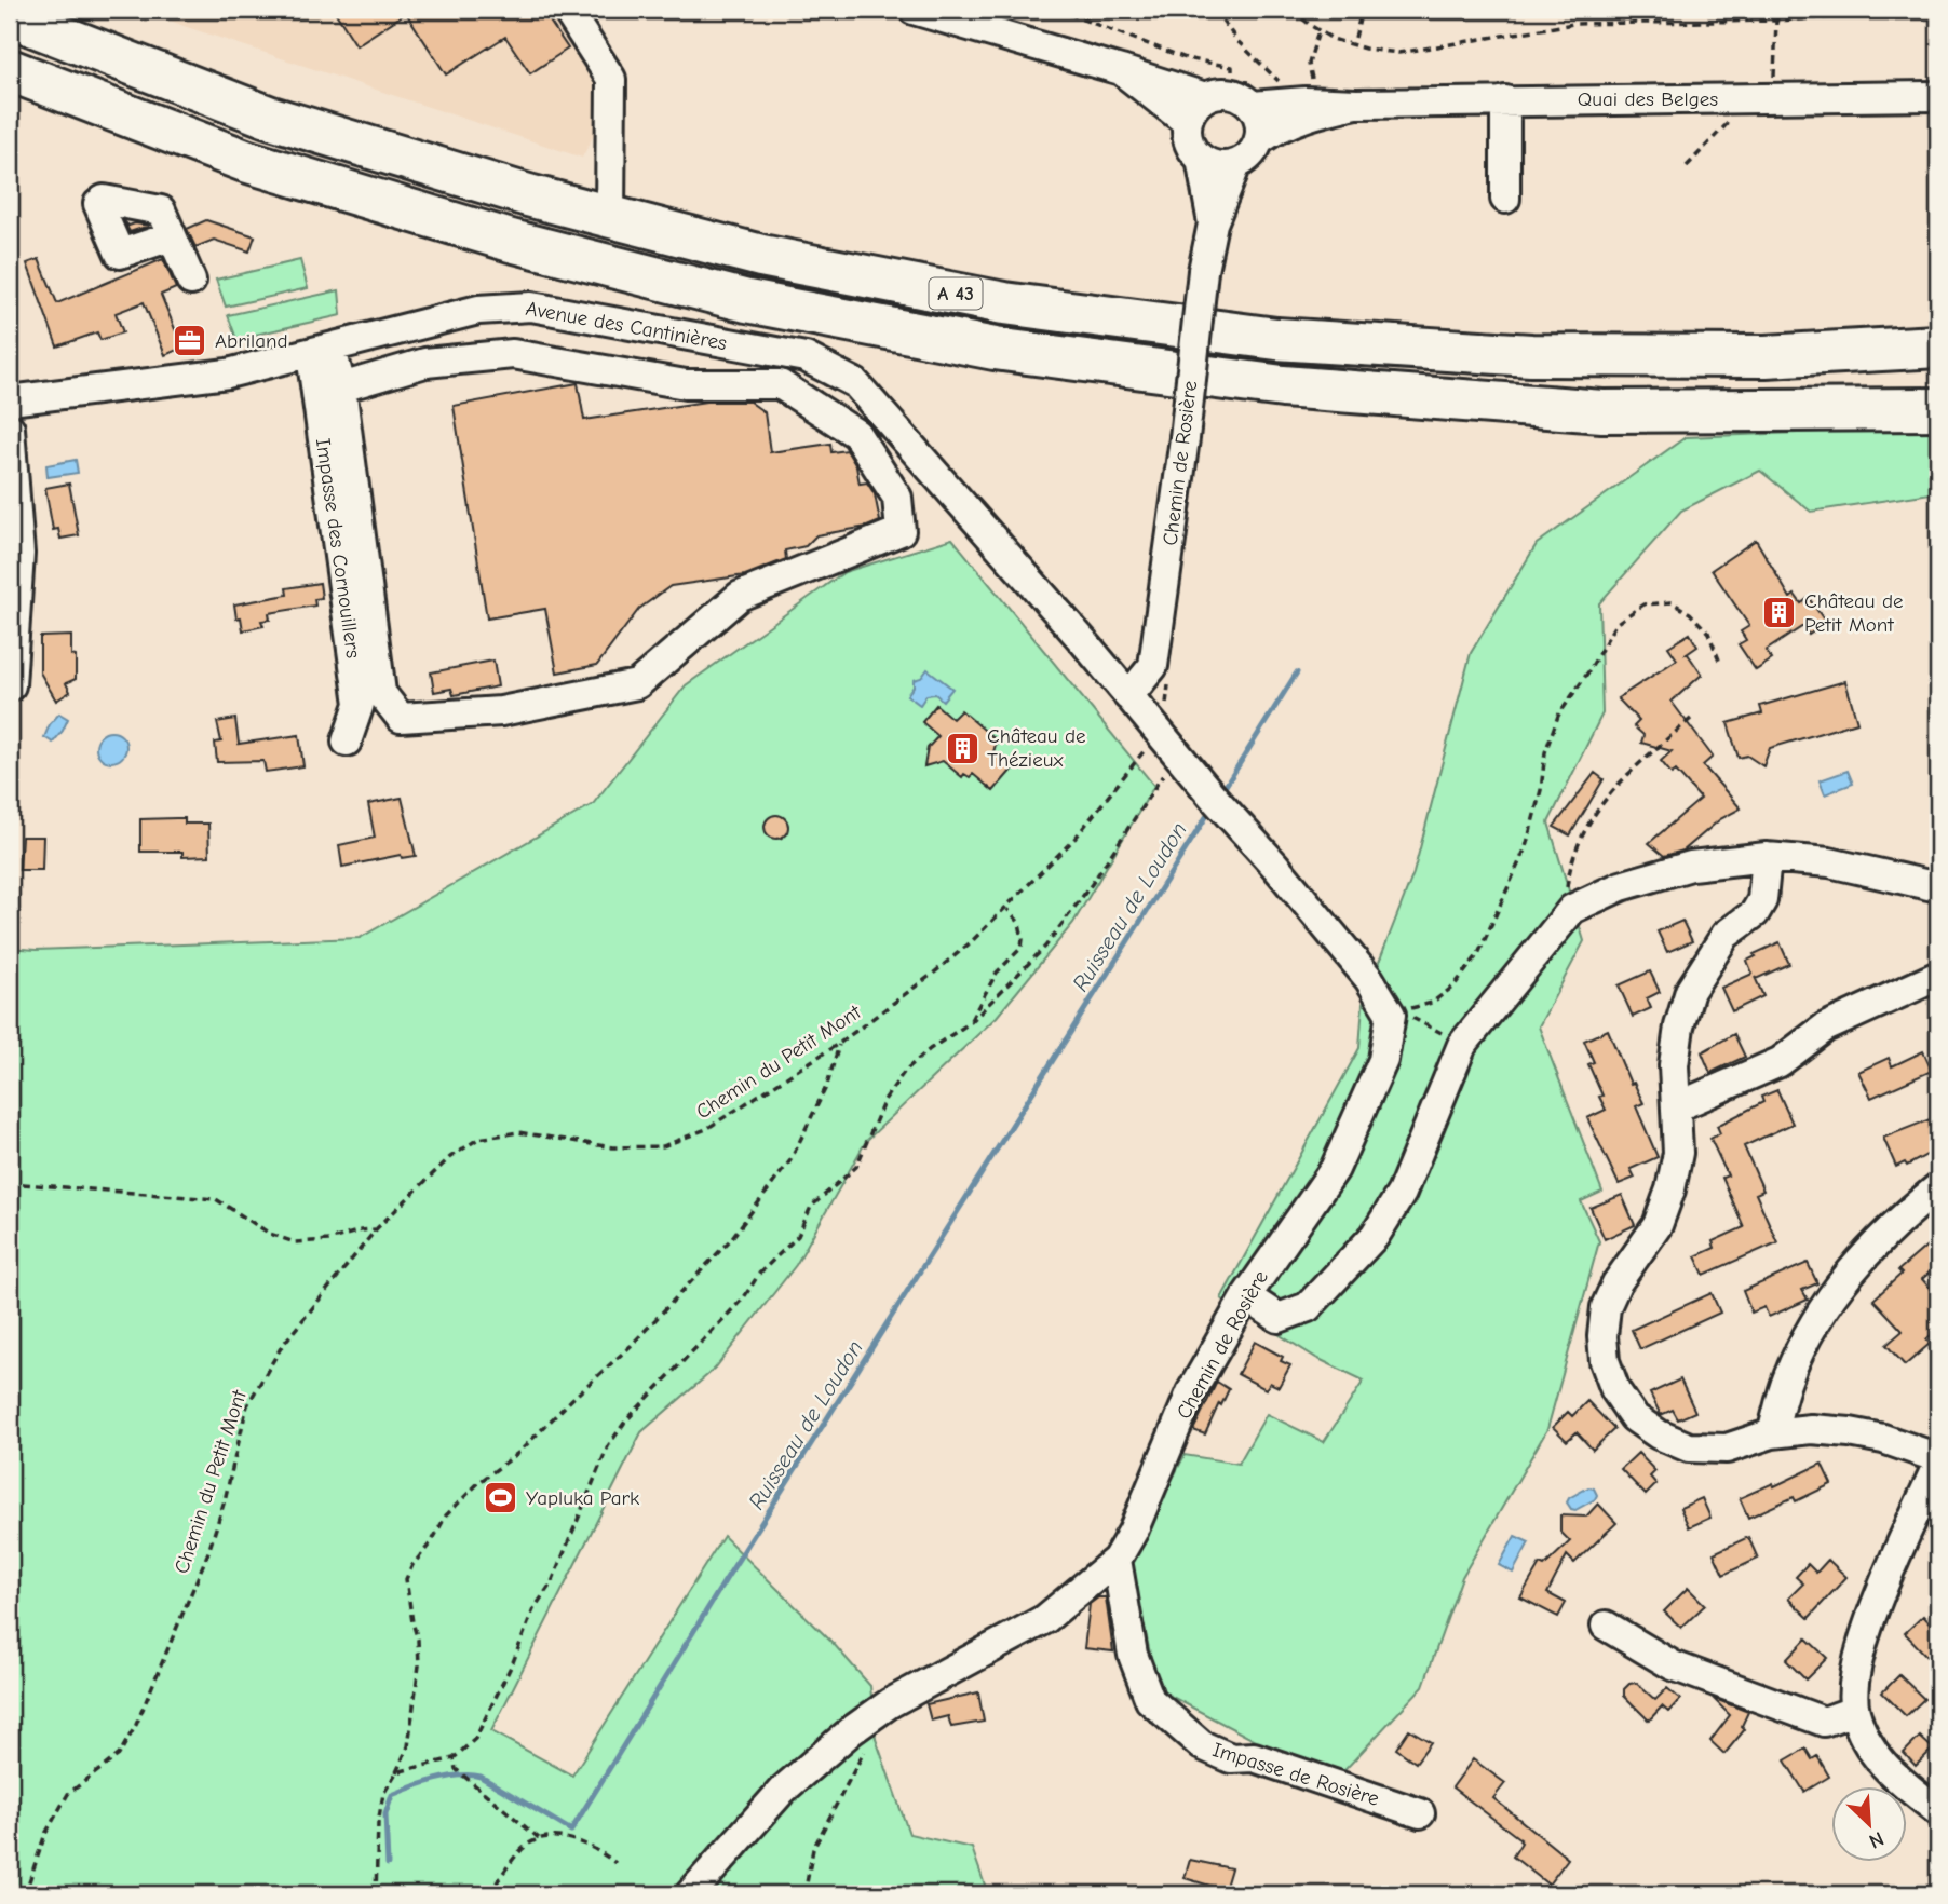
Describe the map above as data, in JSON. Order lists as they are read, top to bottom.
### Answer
{
  "streets": {
    "highway": ["A 43"],
    "street": [
      "Quai des Belges",
      "Avenue des Cantinières",
      "Chemin de Rosière",
      "Impasse des Cornouillers",
      "Impasse de Rosière"
    ],
    "path": ["Chemin du Petit Mont"]
  },
  "crossings": [
    ["Quai des Belges", "Chemin de Rosière"],
    ["Avenue des Cantinières", "Chemin de Rosière"],
    ["Avenue des Cantinières", "Impasse des Cornouillers"],
    ["Chemin de Rosière", "Impasse de Rosière"]
  ],
  "water": ["Ruisseau de Loudon"],
  "places": {
    "office": ["Abriland"],
    "building": ["Château de Petit Mont", "Château de Thézieux"],
    "sports": ["Yapluka Park"]
  },
  "north": "bottom right"
}
